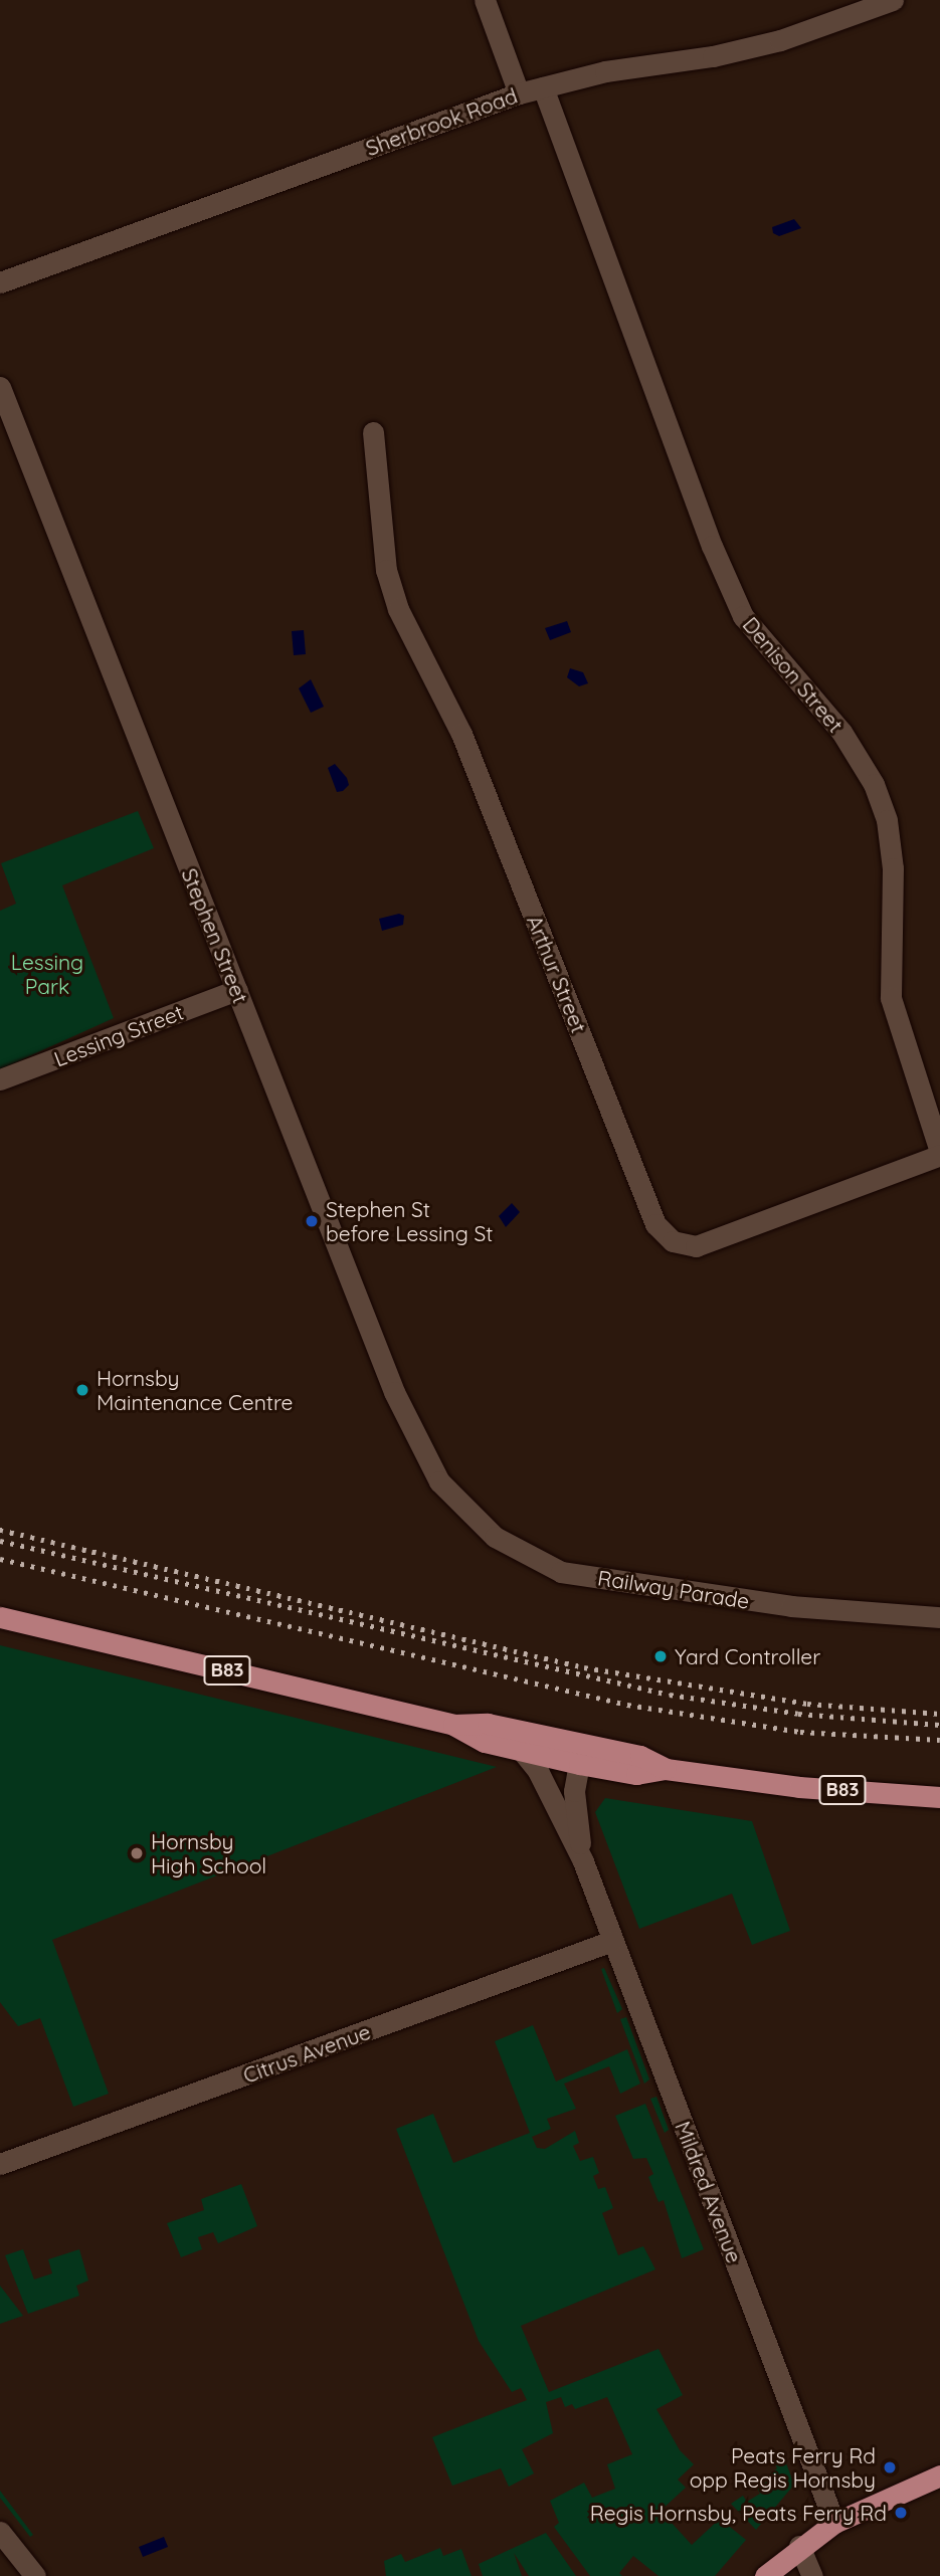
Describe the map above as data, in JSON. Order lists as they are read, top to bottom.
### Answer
{
  "streets": {
    "main road": ["B83"],
    "street": [
      "Sherbrook Road",
      "Denison Street",
      "Stephen Street",
      "Arthur Street",
      "Lessing Street",
      "Railway Parade",
      "Citrus Avenue",
      "Mildred Avenue"
    ]
  },
  "crossings": [
    ["Sherbrook Road", "Denison Street"],
    ["Denison Street", "Arthur Street"],
    ["Stephen Street", "Lessing Street"],
    ["Stephen Street", "Railway Parade"],
    ["B83", "Mildred Avenue"],
    ["Citrus Avenue", "Mildred Avenue"]
  ],
  "parks": ["Lessing Park"],
  "places": [
    "Stephen St before Lessing St",
    "Hornsby Maintenance Centre",
    "Yard Controller",
    "Hornsby High School",
    "Peats Ferry Rd opp Regis Hornsby",
    "Regis Hornsby, Peats Ferry Rd"
  ]
}
